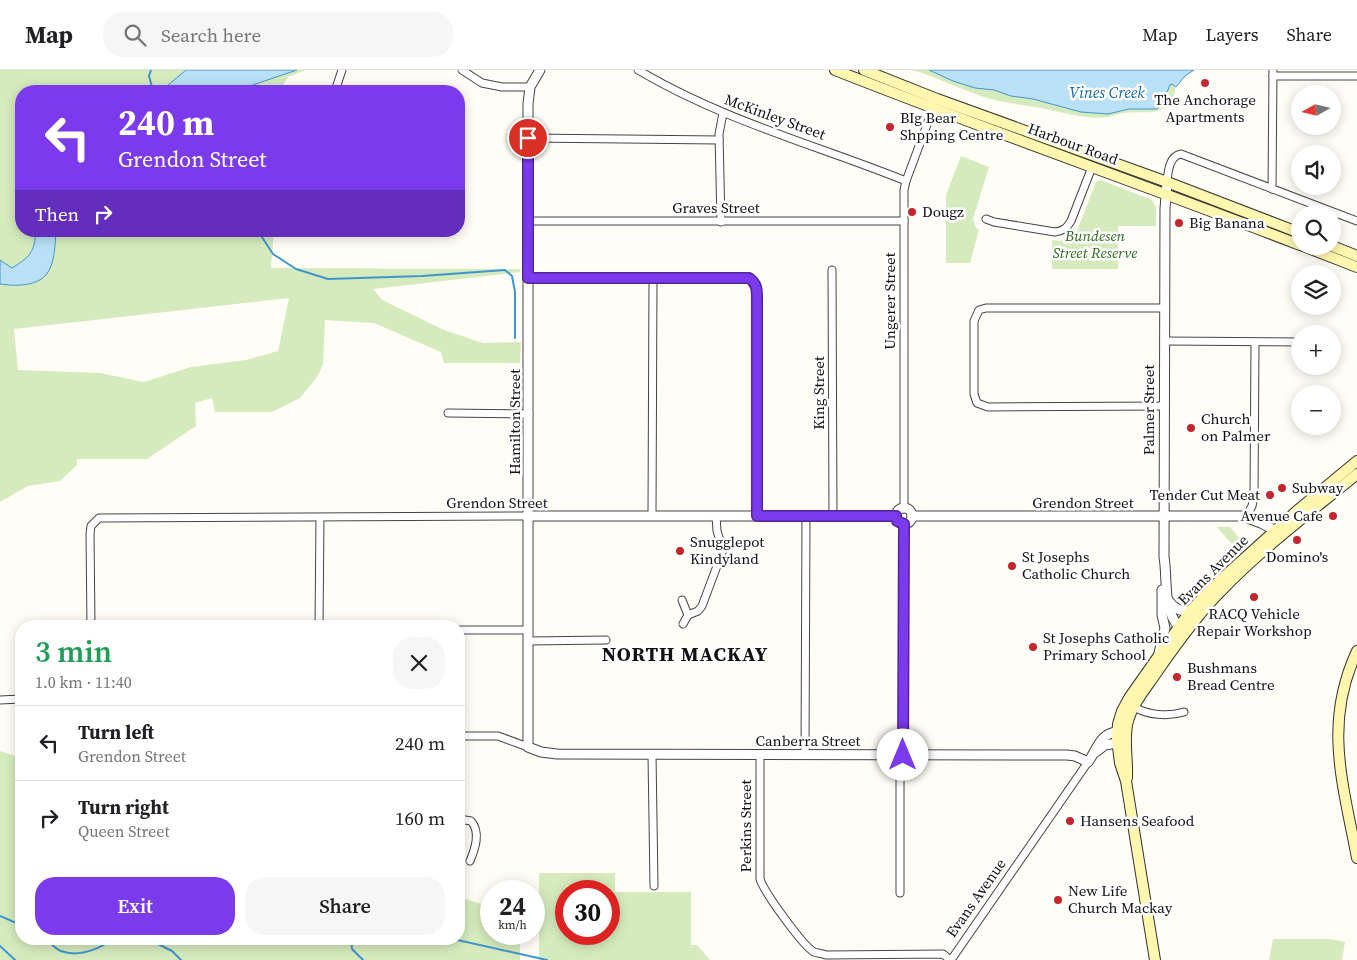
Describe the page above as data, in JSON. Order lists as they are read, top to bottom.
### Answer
{
  "streets": {
    "main road": ["Harbour Road", "Evans Avenue"],
    "street": [
      "McKinley Street",
      "Graves Street",
      "Ungerer Street",
      "King Street",
      "Palmer Street",
      "Hamilton Street",
      "Grendon Street",
      "Canberra Street",
      "Perkins Street"
    ]
  },
  "crossings": [
    ["McKinley Street", "Ungerer Street"],
    ["Harbour Road", "Ungerer Street"],
    ["Harbour Road", "Palmer Street"],
    ["Graves Street", "Ungerer Street"],
    ["Graves Street", "Hamilton Street"],
    ["Ungerer Street", "Grendon Street"],
    ["King Street", "Grendon Street"],
    ["Palmer Street", "Grendon Street"],
    ["Palmer Street", "Evans Avenue"],
    ["Hamilton Street", "Grendon Street"],
    ["Hamilton Street", "Canberra Street"],
    ["Evans Avenue", "Canberra Street"],
    ["Evans Avenue", "Perkins Street"],
    ["Canberra Street", "Perkins Street"]
  ],
  "districts": ["NORTH MACKAY"],
  "water": ["Vines Creek"],
  "parks": ["Bundesen Street Reserve"],
  "places": [
    "The Anchorage Apartments",
    "BIg Bear Shpping Centre",
    "Dougz",
    "Big Banana",
    "Church on Palmer",
    "Subway",
    "Tender Cut Meat",
    "Avenue Cafe",
    "Domino's",
    "Snugglepot Kindyland",
    "St Josephs Catholic Church",
    "RACQ Vehicle Repair Workshop",
    "St Josephs Catholic Primary School",
    "Bushmans Bread Centre",
    "Hansens Seafood",
    "New Life Church Mackay"
  ],
  "north": "left",
  "page": {
    "header": "Map",
    "search": "Search here",
    "nav": ["Map", "Layers", "Share"],
    "map_buttons": ["+", "−"],
    "turn": ["240 m", "Grendon Street"],
    "then": "Then",
    "heading": ["3 min", "1.0 km · 11:40"],
    "list": [
      {
        "name": "Turn left",
        "note": "Grendon Street",
        "value": "240 m"
      },
      {
        "name": "Turn right",
        "note": "Queen Street",
        "value": "160 m"
      }
    ],
    "buttons": ["Exit", "Share"],
    "speed": "24 km/h",
    "limit": "30"
  }
}
